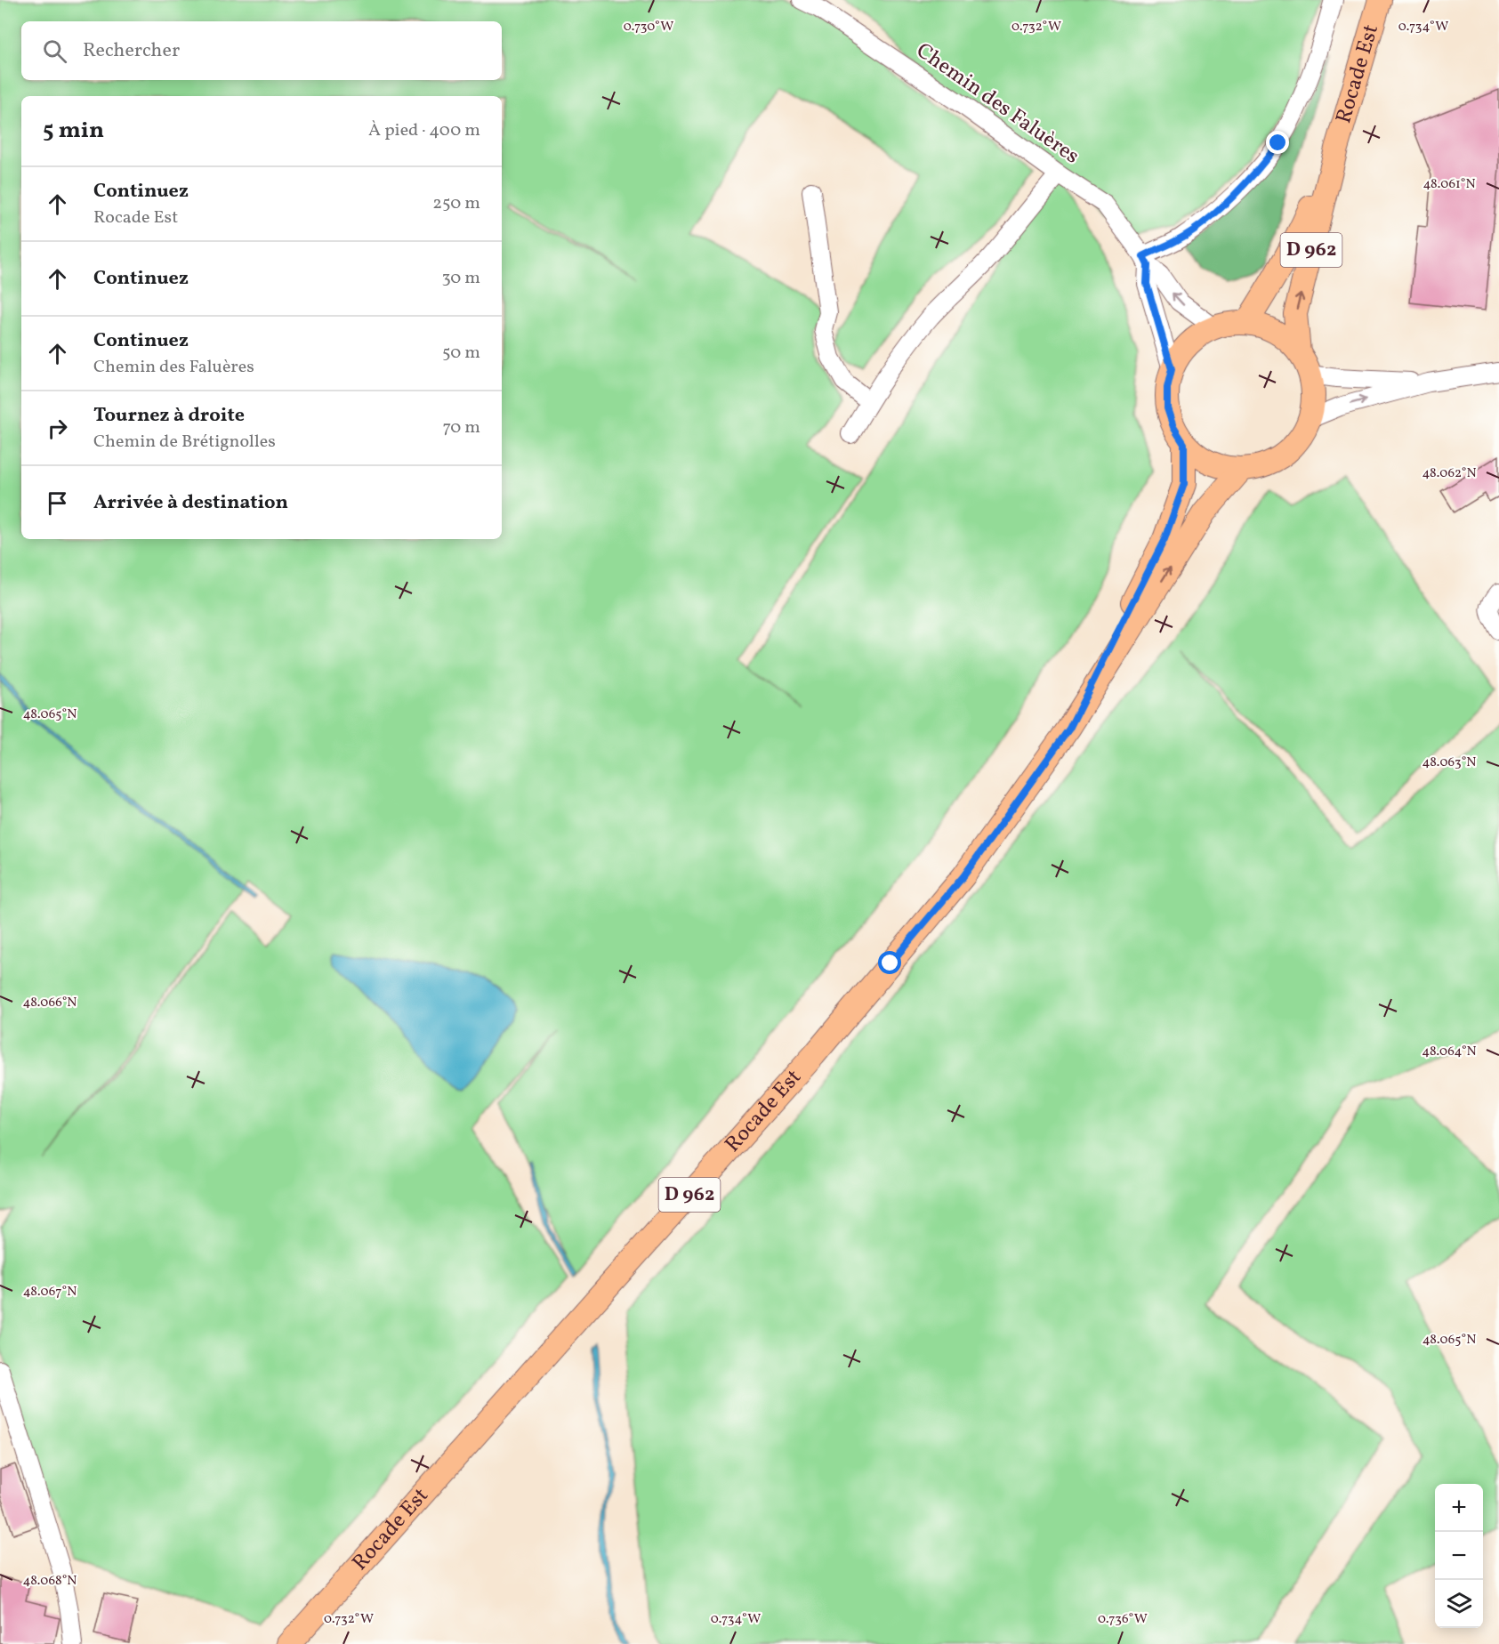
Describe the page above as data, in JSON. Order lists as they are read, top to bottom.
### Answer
{
  "streets": {
    "main road": ["Rocade Est", "D 962"],
    "street": ["Chemin des Faluères"]
  },
  "crossings": [
    ["Rocade Est", "Chemin des Faluères"]
  ],
  "page": {
    "search": "Rechercher",
    "heading": ["5 min", "À pied · 400 m"],
    "list": [
      ["Continuez", "Rocade Est", "250 m"],
      ["Continuez", "30 m"],
      ["Continuez", "Chemin des Faluères", "50 m"],
      ["Tournez à droite", "Chemin de Brétignolles", "70 m"],
      "Arrivée à destination"
    ],
    "map_buttons": ["+", "−"]
  },
  "coordinates": [
    "0.730°W",
    "0.732°W",
    "0.734°W",
    "48.061°N",
    "48.062°N",
    "48.065°N",
    "48.063°N",
    "48.066°N",
    "48.064°N",
    "48.067°N",
    "48.068°N",
    "0.736°W"
  ]
}
